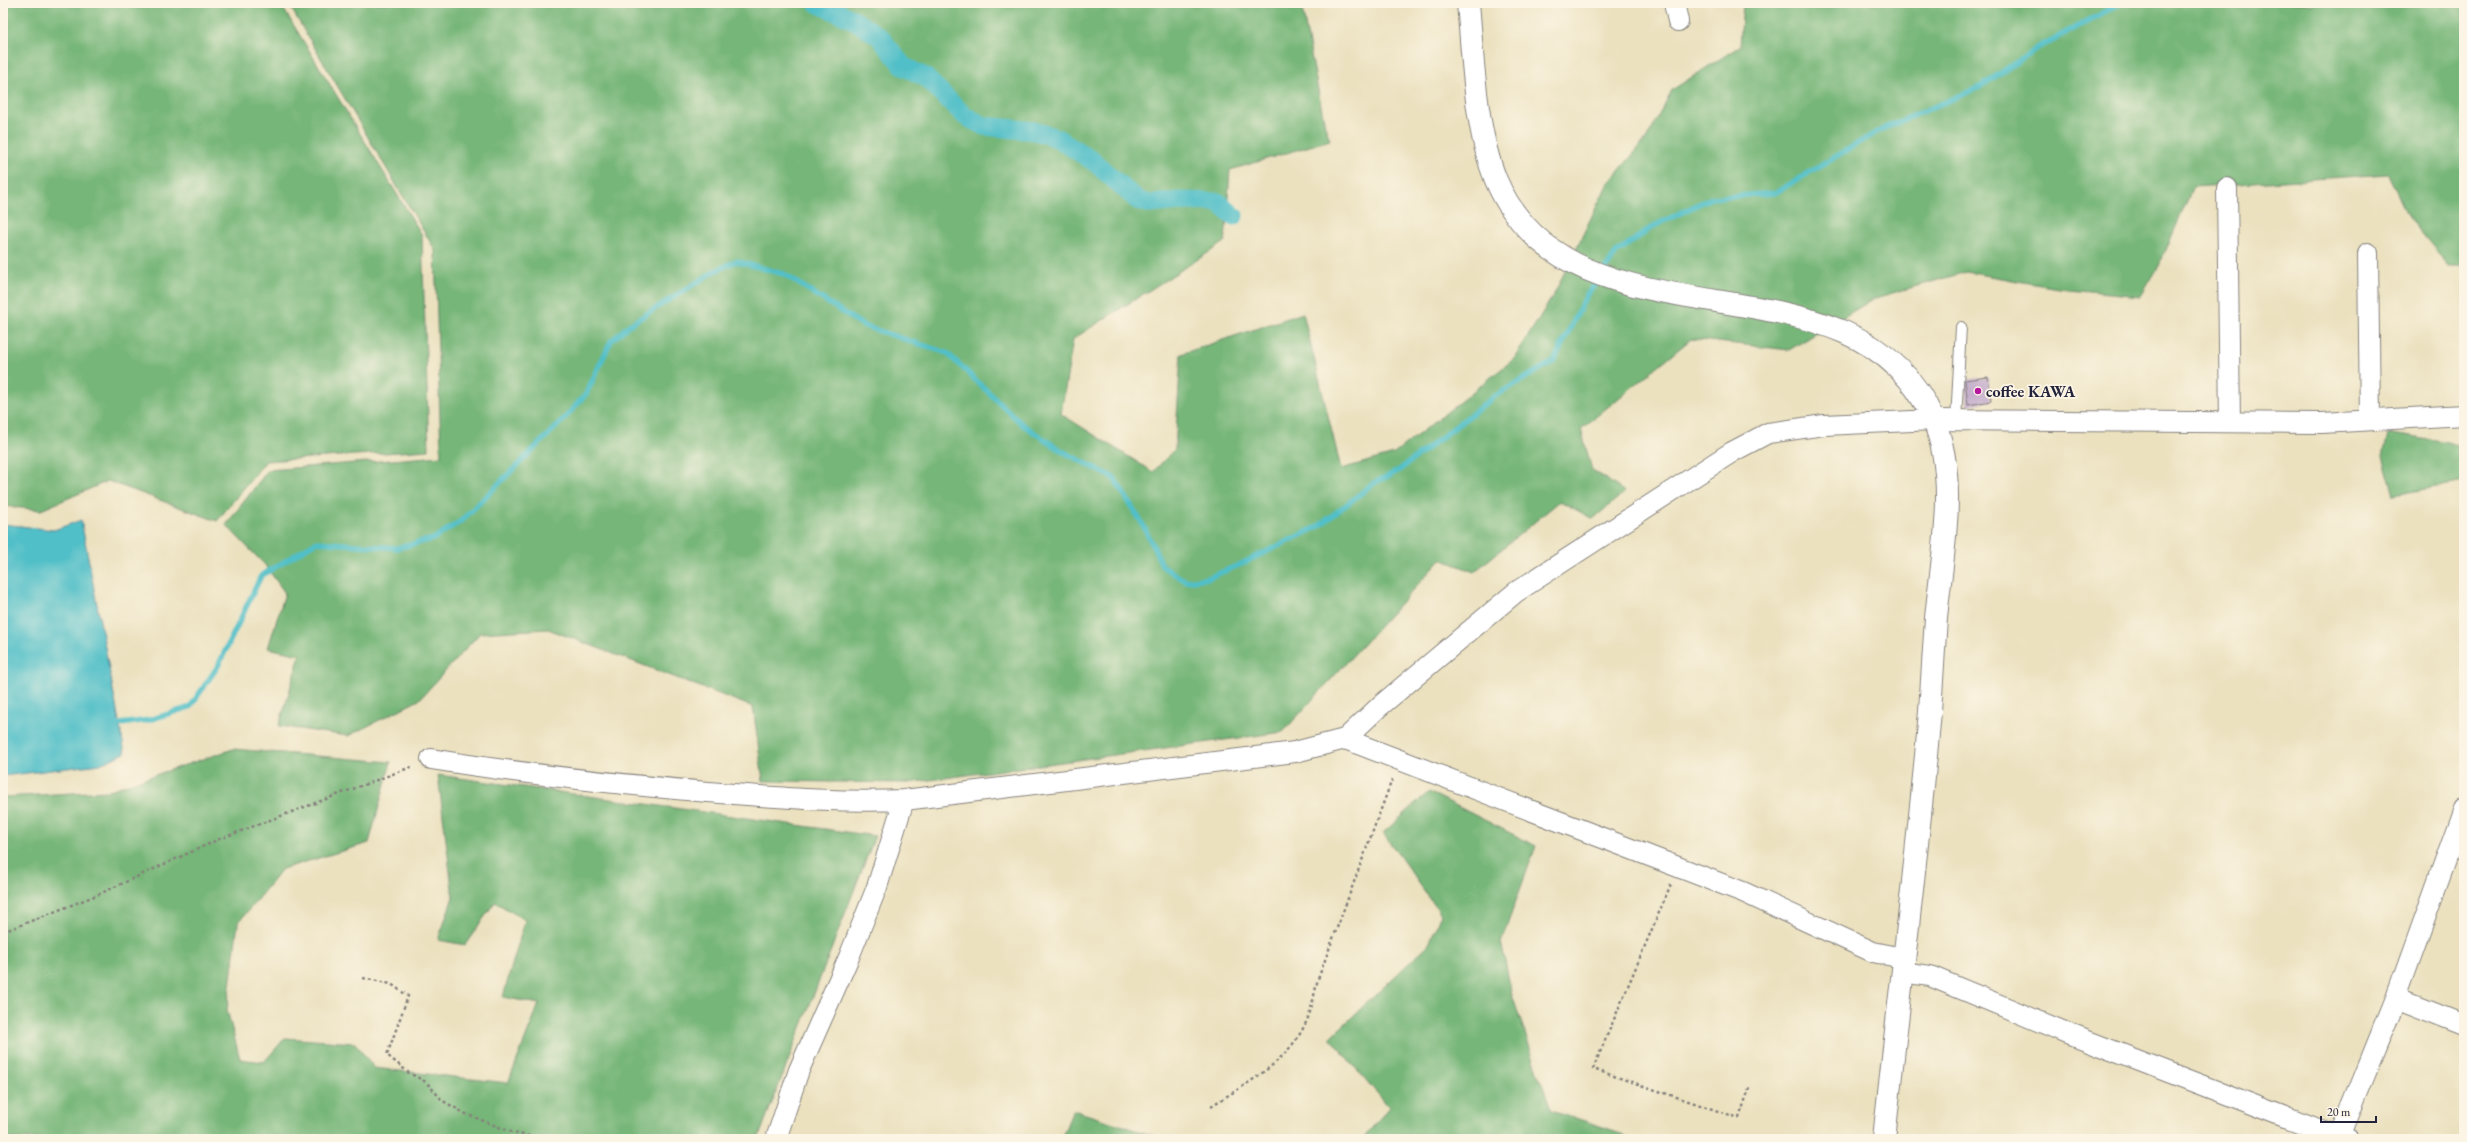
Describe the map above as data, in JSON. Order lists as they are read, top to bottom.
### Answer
{
  "places": ["coffee KAWA"],
  "scale_bar": "20 m"
}
